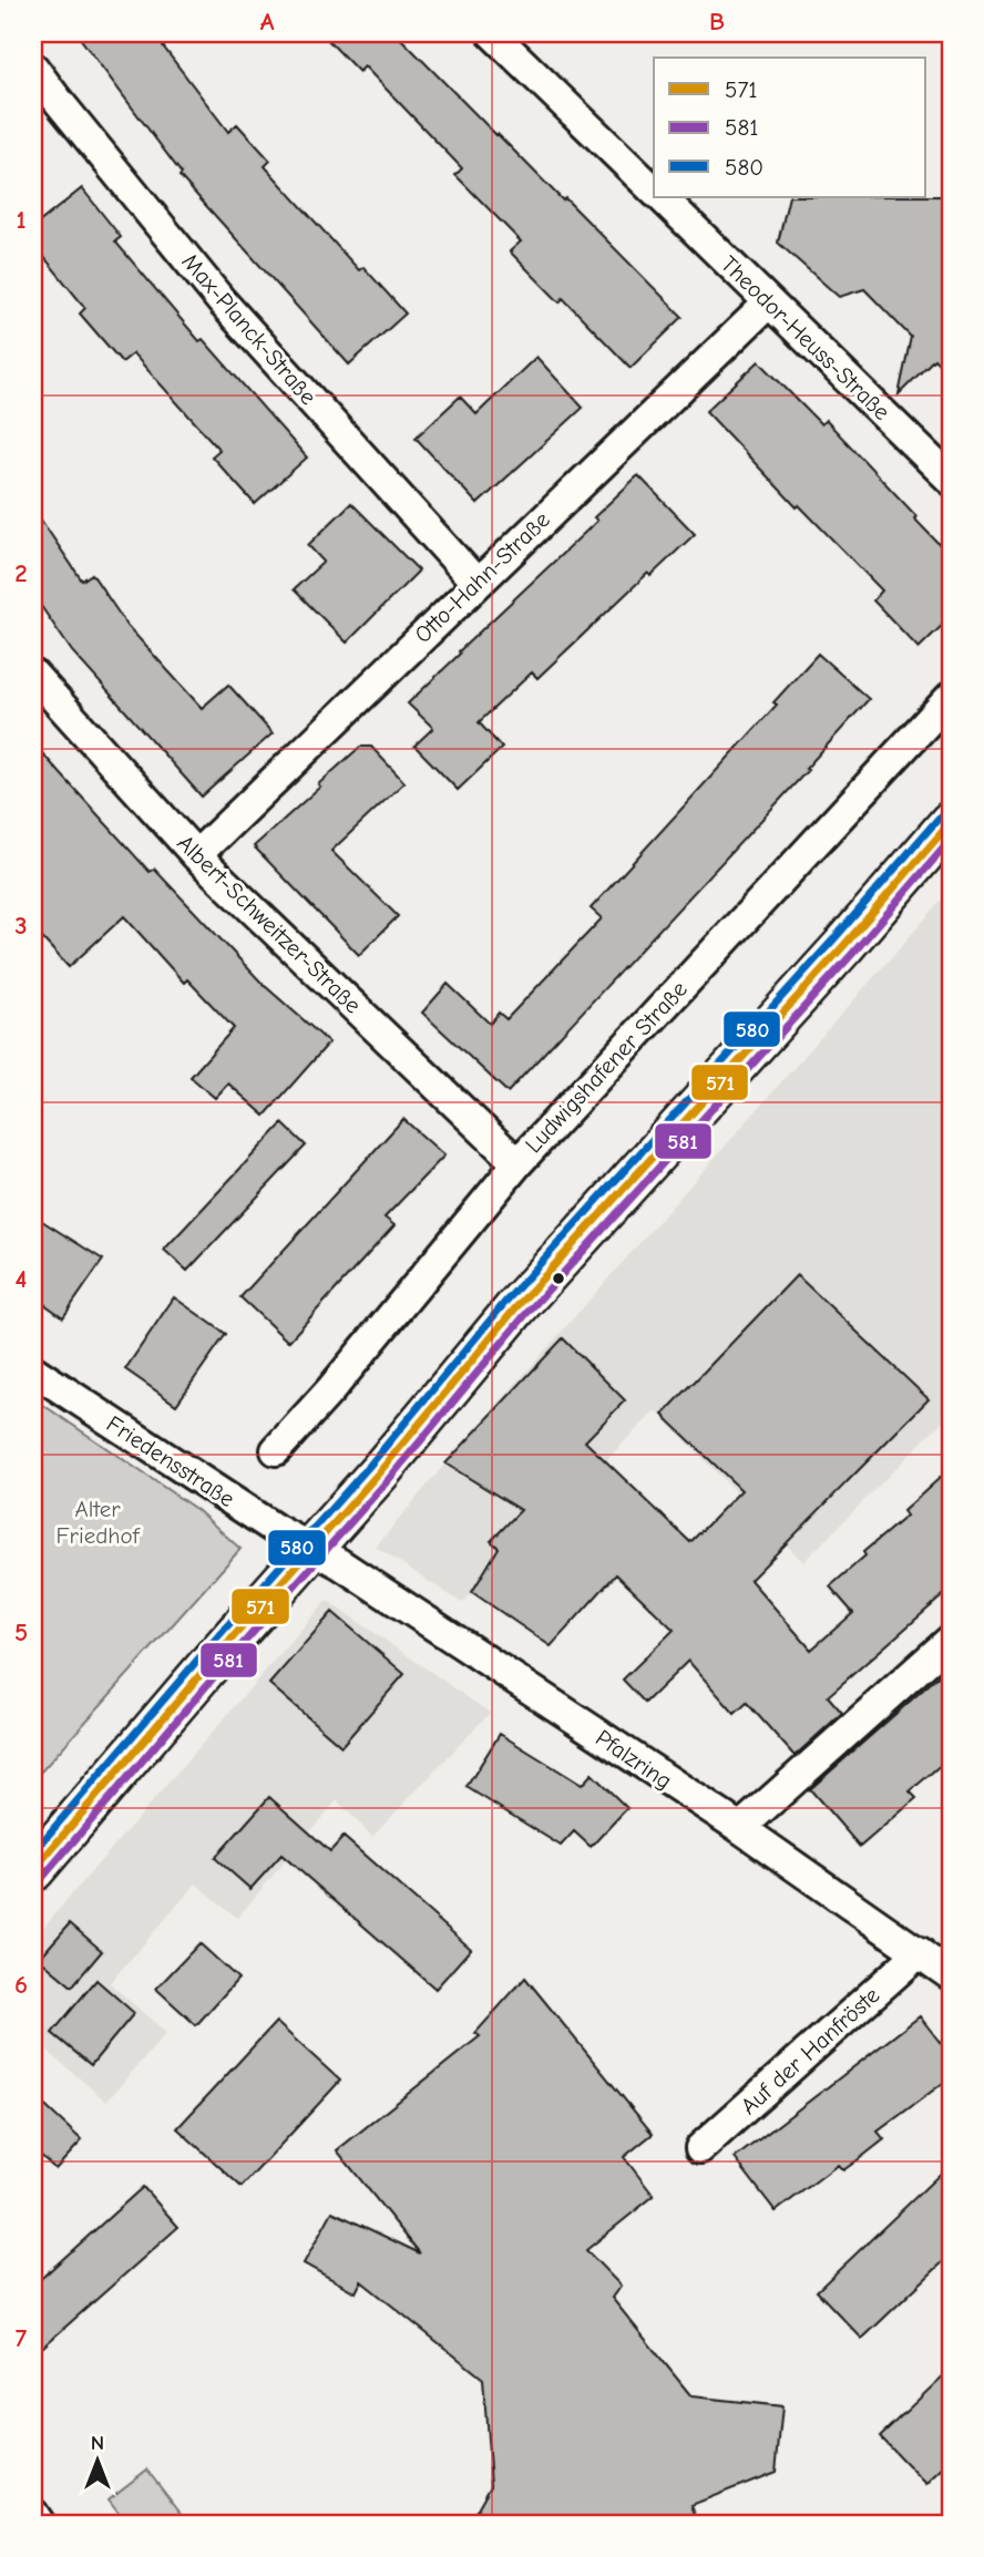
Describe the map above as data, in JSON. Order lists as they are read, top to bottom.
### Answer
{
  "streets": {
    "street": [
      "Max-Planck-Straße",
      "Theodor-Heuss-Straße",
      "Otto-Hahn-Straße",
      "Albert-Schweitzer-Straße",
      "Ludwigshafener Straße",
      "Friedensstraße",
      "Pfalzring",
      "Auf der Hanfröste"
    ]
  },
  "crossings": [
    ["Max-Planck-Straße", "Otto-Hahn-Straße"],
    ["Theodor-Heuss-Straße", "Otto-Hahn-Straße"],
    ["Otto-Hahn-Straße", "Albert-Schweitzer-Straße"],
    ["Albert-Schweitzer-Straße", "Ludwigshafener Straße"],
    ["Friedensstraße", "Pfalzring"],
    ["Pfalzring", "Auf der Hanfröste"]
  ],
  "parks": ["Alter Friedhof"],
  "lines": ["transit line 580", "transit line 571", "transit line 581"],
  "legend": ["571", "581", "580"],
  "north": "top",
  "grid": {
    "columns": ["A", "B"],
    "rows": [
      "1",
      "2",
      "3",
      "4",
      "5",
      "6",
      "7"
    ]
  }
}
